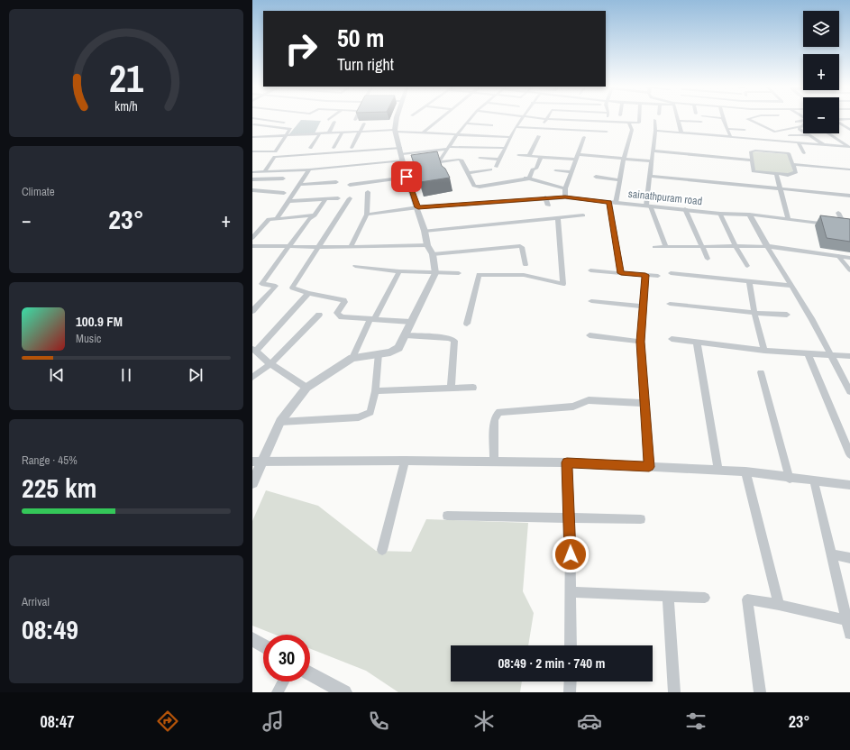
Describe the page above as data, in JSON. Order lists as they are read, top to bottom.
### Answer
{
  "streets": {
    "street": ["sainathpuram road"]
  },
  "page": {
    "map_buttons": ["+", "−"],
    "turn": ["50 m", "Turn right"],
    "tile": [
      "Climate",
      ["Range · 45%", "225 km"],
      ["Arrival", "08:49"]
    ],
    "heat": ["−", "23°", "+"],
    "song": ["100.9 FM", "Music"],
    "limit": "30",
    "trip": "08:49 · 2 min · 740 m",
    "tabs": ["08:47", "23°"],
    "gauge": ["21", "km/h"]
  }
}
